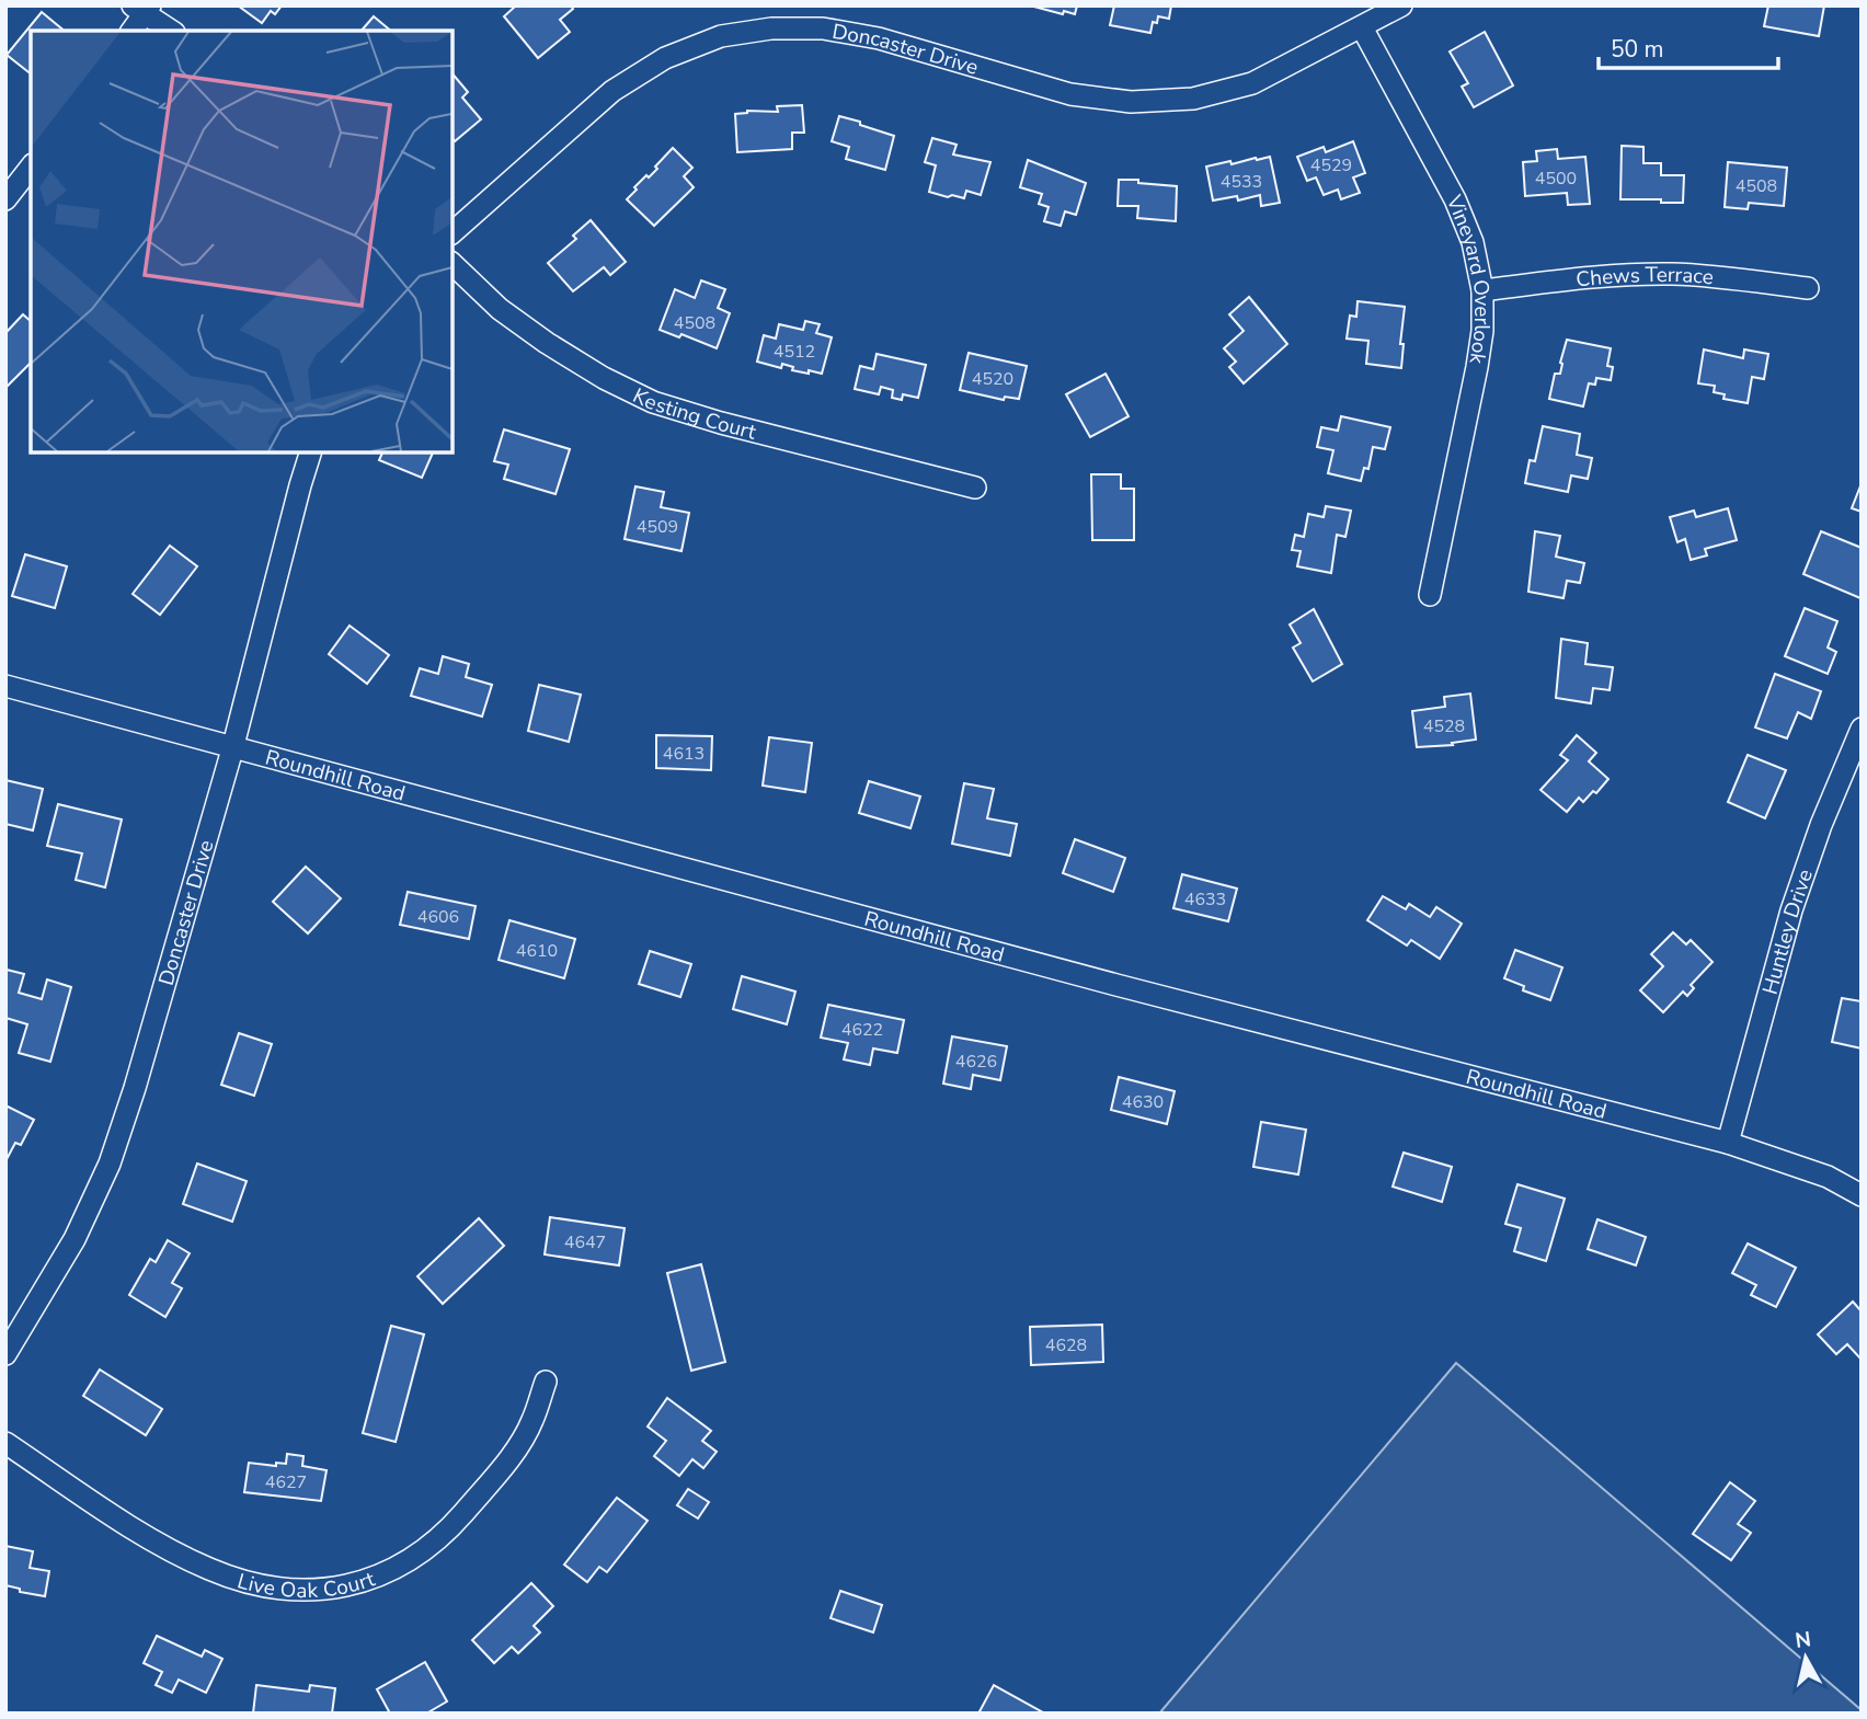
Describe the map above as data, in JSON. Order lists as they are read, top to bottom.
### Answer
{
  "streets": {
    "street": [
      "Doncaster Drive",
      "Vineyard Overlook",
      "Chews Terrace",
      "Kesting Court",
      "Roundhill Road",
      "Huntley Drive",
      "Live Oak Court"
    ]
  },
  "crossings": [
    ["Doncaster Drive", "Vineyard Overlook"],
    ["Doncaster Drive", "Roundhill Road"],
    ["Vineyard Overlook", "Chews Terrace"],
    ["Roundhill Road", "Huntley Drive"]
  ],
  "house_numbers": [
    "4529",
    "4500",
    "4533",
    "4508",
    "4508",
    "4512",
    "4520",
    "4509",
    "4528",
    "4613",
    "4633",
    "4606",
    "4610",
    "4622",
    "4626",
    "4630",
    "4647",
    "4628",
    "4627"
  ],
  "scale_bar": "50 m",
  "north": "top"
}
